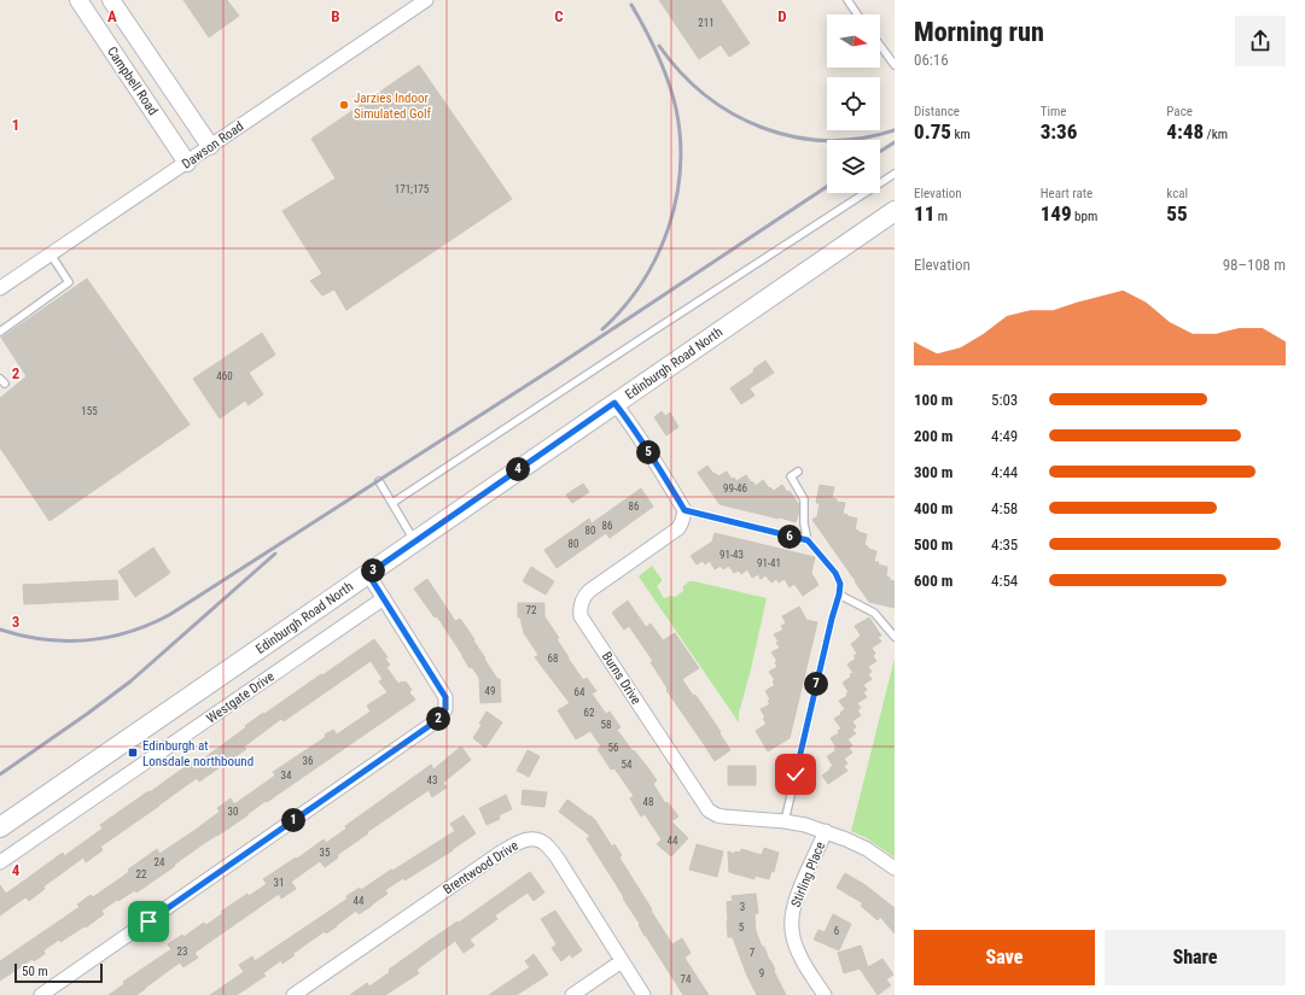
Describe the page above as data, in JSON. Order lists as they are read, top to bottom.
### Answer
{
  "streets": {
    "main road": ["Edinburgh Road North"],
    "street": [
      "Campbell Road",
      "Dawson Road",
      "Burns Drive",
      "Westgate Drive",
      "Brentwood Drive",
      "Stirling Place"
    ]
  },
  "crossings": [
    ["Campbell Road", "Dawson Road"],
    ["Burns Drive", "Stirling Place"]
  ],
  "places": {
    "other": ["Jarzies Indoor Simulated Golf"],
    "transit": ["Edinburgh at Lonsdale northbound"]
  },
  "house_numbers": [
    "211",
    "171;175",
    "460",
    "155",
    "99-46",
    "86",
    "86",
    "80",
    "80",
    "91-43",
    "91-41",
    "72",
    "68",
    "49",
    "64",
    "62",
    "58",
    "56",
    "36",
    "54",
    "34",
    "43",
    "48",
    "30",
    "44",
    "35",
    "24",
    "22",
    "31",
    "44",
    "3",
    "5",
    "6",
    "23",
    "7",
    "9",
    "74"
  ],
  "scale_bar": "50 m",
  "north": "right",
  "page": {
    "heading": ["Morning run", "06:16"],
    "stats": [
      ["Distance", "0.75 km"],
      ["Time", "3:36"],
      ["Pace", "4:48 /km"],
      ["Elevation", "11 m"],
      ["Heart rate", "149 bpm"],
      ["kcal", "55"]
    ],
    "chart": ["Elevation", "98–108 m"],
    "list": [
      {
        "name": "100 m",
        "note": "5:03"
      },
      {
        "name": "200 m",
        "note": "4:49"
      },
      {
        "name": "300 m",
        "note": "4:44"
      },
      {
        "name": "400 m",
        "note": "4:58"
      },
      {
        "name": "500 m",
        "note": "4:35"
      },
      {
        "name": "600 m",
        "note": "4:54"
      }
    ],
    "pins": [
      "5",
      "4",
      "6",
      "3",
      "7",
      "2",
      "1"
    ],
    "buttons": ["Save", "Share"],
    "scale": "50 m"
  },
  "grid": {
    "columns": [
      "A",
      "B",
      "C",
      "D"
    ],
    "rows": [
      "1",
      "2",
      "3",
      "4"
    ]
  }
}
